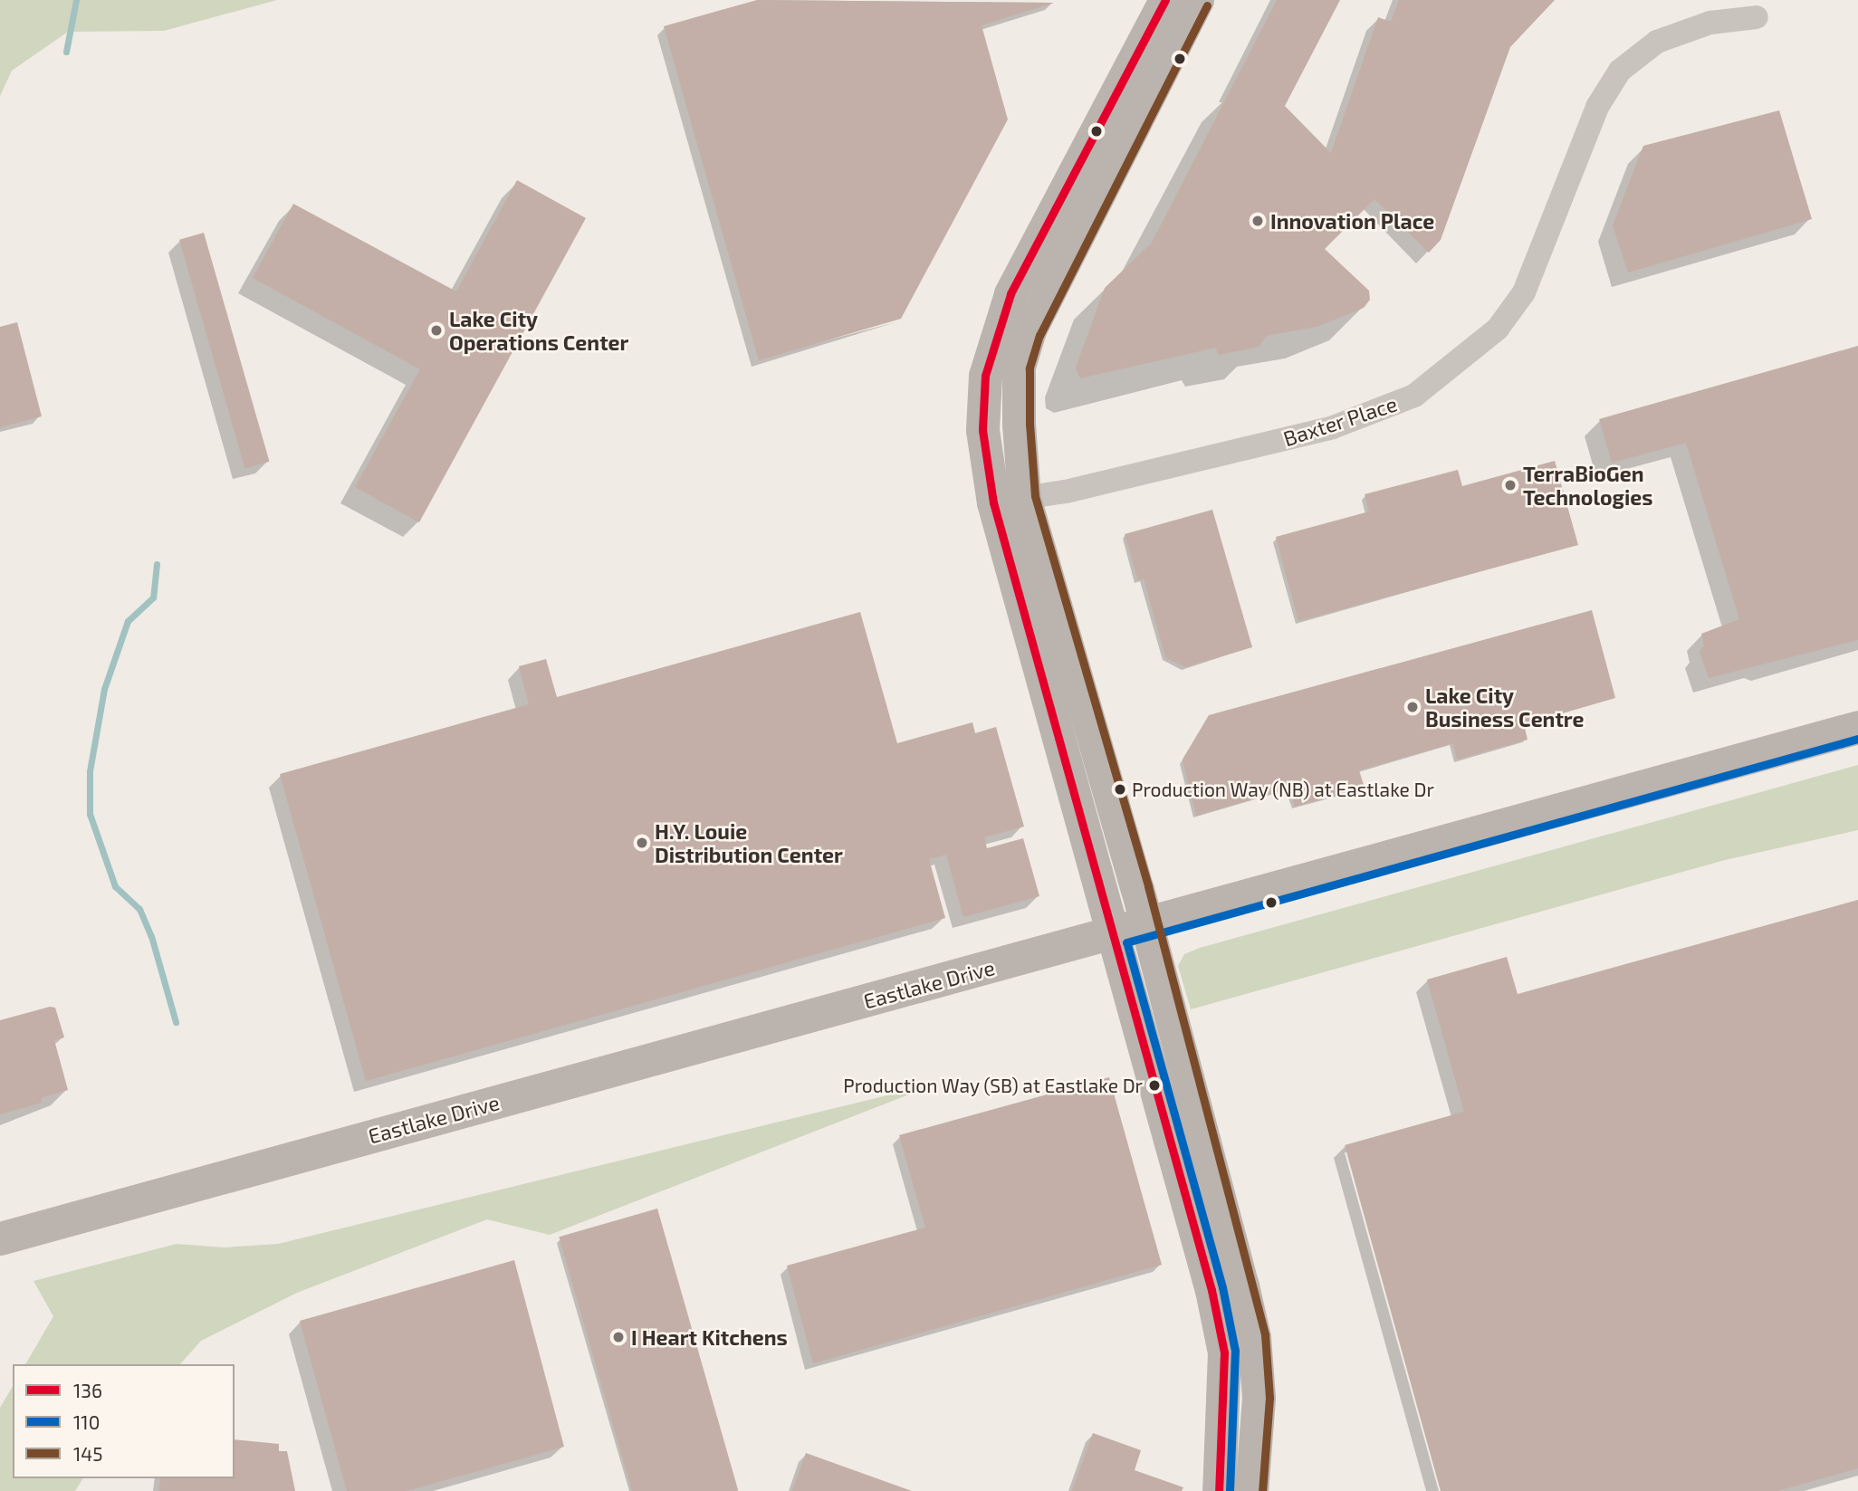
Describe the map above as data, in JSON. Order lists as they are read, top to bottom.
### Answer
{
  "streets": {
    "street": ["Baxter Place", "Eastlake Drive"]
  },
  "places": [
    "Innovation Place",
    "Lake City Operations Center",
    "TerraBioGen Technologies",
    "Lake City Business Centre",
    "Production Way (NB) at Eastlake Dr",
    "H.Y. Louie Distribution Center",
    "Production Way (SB) at Eastlake Dr",
    "I Heart Kitchens"
  ],
  "lines": ["transit line 136", "transit line 145", "transit line 110"],
  "legend": ["136", "110", "145"]
}
